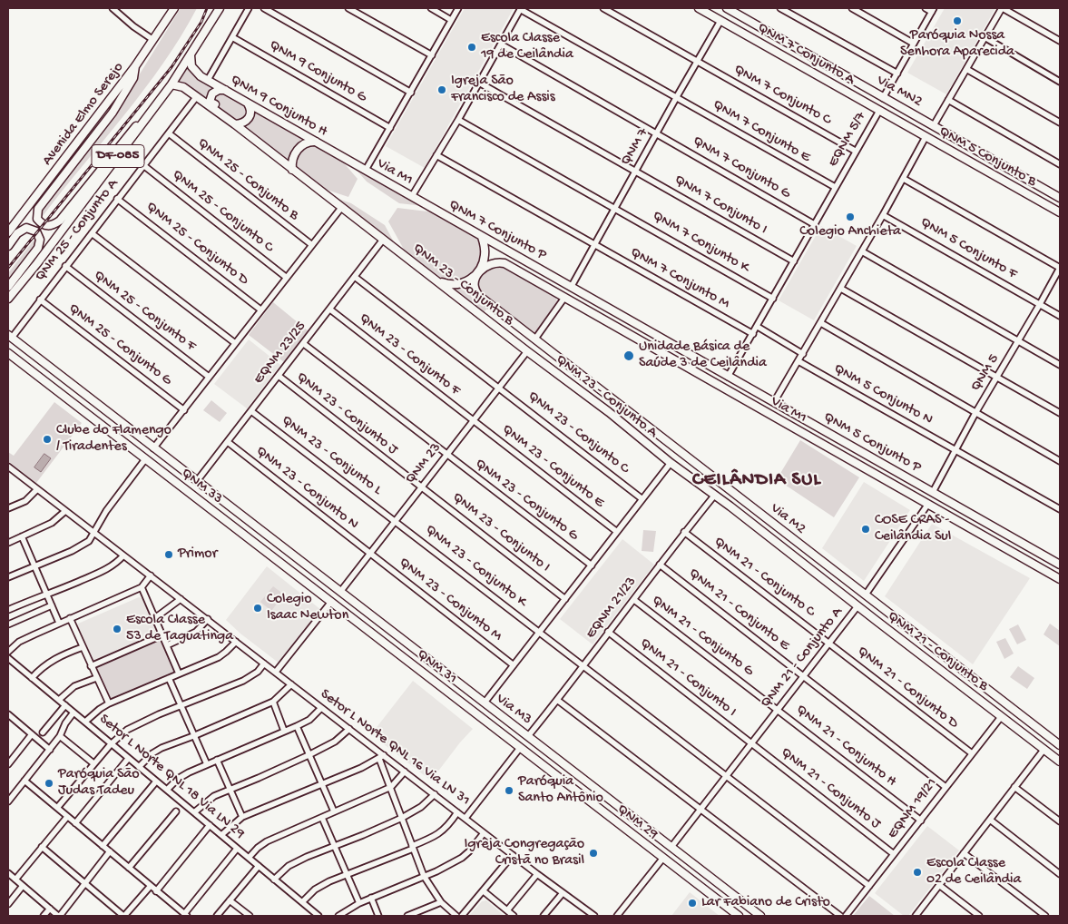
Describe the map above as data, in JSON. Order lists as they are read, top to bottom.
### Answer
{
  "streets": {
    "main road": [
      "QNM 7 Conjunto A",
      "Via MN2",
      "QNM 9 Conjunto H",
      "Avenida Elmo Serejo",
      "EQNM 5/7",
      "DF-085",
      "QNM 5 Conjunto B",
      "Via M1",
      "QNM 7 Conjunto P",
      "QNM 23 - Conjunto B",
      "QNM 23 - Conjunto A",
      "QNM 5 Conjunto P",
      "QNM 33",
      "Via M2",
      "QNM 21 - Conjunto B",
      "QNM 21 - Conjunto A",
      "QNM 31",
      "Via M3",
      "QNM 29"
    ],
    "street": [
      "QNM 9 Conjunto G",
      "QNM 7 Conjunto C",
      "QNM 7 Conjunto E",
      "QNM 7",
      "QNM 7 Conjunto G",
      "QNM 25 - Conjunto B",
      "QNM 7 Conjunto I",
      "QNM 25 - Conjunto C",
      "QNM 25 - Conjunto A",
      "QNM 7 Conjunto K",
      "QNM 25 - Conjunto D",
      "QNM 5 Conjunto F",
      "QNM 7 Conjunto M",
      "QNM 25 - Conjunto F",
      "QNM 25 - Conjunto G",
      "EQNM 23/25",
      "QNM 23 - Conjunto F",
      "QNM 5",
      "QNM 5 Conjunto N",
      "QNM 23 - Conjunto J",
      "QNM 23 - Conjunto C",
      "QNM 23 - Conjunto L",
      "QNM 23",
      "QNM 23 - Conjunto E",
      "QNM 23 - Conjunto N",
      "QNM 23 - Conjunto G",
      "QNM 23 - Conjunto I",
      "QNM 23 - Conjunto K",
      "QNM 21 - Conjunto C",
      "QNM 23 - Conjunto M",
      "EQNM 21/23",
      "QNM 21 - Conjunto E",
      "QNM 21 - Conjunto G",
      "QNM 21 - Conjunto I",
      "QNM 21 - Conjunto D",
      "QNM 21 - Conjunto H",
      "Setor L Norte QNL 16 Via LN 31",
      "Setor L Norte QNL 18 Via LN 29",
      "QNM 21 - Conjunto J",
      "EQNM 19/21"
    ]
  },
  "crossings": [
    ["QNM 7 Conjunto A", "EQNM 5/7"],
    ["QNM 7 Conjunto A", "QNM 7"],
    ["QNM 7 Conjunto C", "EQNM 5/7"],
    ["QNM 7 Conjunto C", "QNM 7"],
    ["QNM 9 Conjunto H", "DF-085"],
    ["QNM 9 Conjunto H", "Via M1"],
    ["QNM 7 Conjunto E", "EQNM 5/7"],
    ["QNM 7 Conjunto E", "QNM 7"],
    ["EQNM 5/7", "QNM 5 Conjunto B"],
    ["EQNM 5/7", "QNM 7 Conjunto G"],
    ["EQNM 5/7", "Via M1"],
    ["EQNM 5/7", "QNM 7 Conjunto I"],
    ["EQNM 5/7", "QNM 7 Conjunto K"],
    ["EQNM 5/7", "QNM 7 Conjunto M"],
    ["QNM 7", "QNM 7 Conjunto G"],
    ["QNM 7", "QNM 7 Conjunto I"],
    ["QNM 7", "QNM 7 Conjunto P"],
    ["QNM 7", "QNM 7 Conjunto K"],
    ["QNM 7", "QNM 7 Conjunto M"],
    ["Via M1", "QNM 7 Conjunto P"],
    ["Via M1", "QNM 5 Conjunto P"],
    ["Via M1", "Via M2"],
    ["QNM 25 - Conjunto B", "QNM 25 - Conjunto A"],
    ["QNM 25 - Conjunto C", "QNM 25 - Conjunto A"],
    ["QNM 25 - Conjunto A", "QNM 25 - Conjunto D"],
    ["QNM 25 - Conjunto A", "QNM 25 - Conjunto F"],
    ["QNM 25 - Conjunto A", "QNM 25 - Conjunto G"],
    ["QNM 5 Conjunto F", "QNM 5"],
    ["QNM 23 - Conjunto B", "EQNM 23/25"],
    ["QNM 23 - Conjunto B", "QNM 23 - Conjunto A"],
    ["QNM 23 - Conjunto B", "QNM 23"],
    ["EQNM 23/25", "QNM 23 - Conjunto F"],
    ["EQNM 23/25", "QNM 23 - Conjunto J"],
    ["EQNM 23/25", "QNM 23 - Conjunto C"],
    ["EQNM 23/25", "QNM 23 - Conjunto L"],
    ["EQNM 23/25", "QNM 23 - Conjunto N"],
    ["EQNM 23/25", "QNM 23 - Conjunto G"],
    ["QNM 23 - Conjunto F", "QNM 23"],
    ["QNM 23 - Conjunto F", "QNM 23 - Conjunto E"],
    ["QNM 5", "QNM 5 Conjunto N"],
    ["QNM 5", "QNM 5 Conjunto P"],
    ["QNM 23 - Conjunto A", "QNM 23"],
    ["QNM 23 - Conjunto J", "QNM 23"],
    ["QNM 23 - Conjunto J", "QNM 23 - Conjunto I"],
    ["QNM 23 - Conjunto C", "QNM 23"],
    ["QNM 23 - Conjunto L", "QNM 23"],
    ["QNM 23 - Conjunto L", "QNM 23 - Conjunto K"],
    ["QNM 23", "QNM 23 - Conjunto E"],
    ["QNM 23", "QNM 23 - Conjunto N"],
    ["QNM 23", "QNM 23 - Conjunto G"],
    ["QNM 23", "QNM 23 - Conjunto I"],
    ["QNM 23", "QNM 23 - Conjunto K"],
    ["QNM 23", "QNM 23 - Conjunto M"],
    ["QNM 33", "QNM 31"],
    ["QNM 23 - Conjunto N", "QNM 23 - Conjunto M"],
    ["QNM 23 - Conjunto K", "EQNM 21/23"],
    ["QNM 23 - Conjunto K", "QNM 21 - Conjunto A"],
    ["QNM 23 - Conjunto K", "EQNM 19/21"],
    ["QNM 21 - Conjunto C", "EQNM 21/23"],
    ["QNM 21 - Conjunto C", "QNM 21 - Conjunto A"],
    ["QNM 21 - Conjunto C", "QNM 21 - Conjunto D"],
    ["EQNM 21/23", "QNM 21 - Conjunto E"],
    ["EQNM 21/23", "QNM 21 - Conjunto G"],
    ["EQNM 21/23", "QNM 21 - Conjunto A"],
    ["EQNM 21/23", "QNM 21 - Conjunto I"],
    ["EQNM 21/23", "Via M3"],
    ["QNM 21 - Conjunto E", "QNM 21 - Conjunto A"],
    ["QNM 21 - Conjunto E", "EQNM 19/21"],
    ["QNM 21 - Conjunto G", "QNM 21 - Conjunto A"],
    ["QNM 21 - Conjunto G", "QNM 21 - Conjunto H"],
    ["QNM 21 - Conjunto B", "QNM 21 - Conjunto A"],
    ["QNM 21 - Conjunto B", "EQNM 19/21"],
    ["QNM 21 - Conjunto A", "QNM 21 - Conjunto I"],
    ["QNM 21 - Conjunto A", "QNM 21 - Conjunto D"],
    ["QNM 21 - Conjunto A", "Via M3"],
    ["QNM 21 - Conjunto A", "QNM 21 - Conjunto H"],
    ["QNM 21 - Conjunto A", "QNM 21 - Conjunto J"],
    ["QNM 31", "QNM 29"],
    ["QNM 21 - Conjunto I", "QNM 21 - Conjunto J"],
    ["QNM 21 - Conjunto D", "EQNM 19/21"],
    ["QNM 21 - Conjunto H", "EQNM 19/21"],
    ["QNM 21 - Conjunto J", "EQNM 19/21"]
  ],
  "districts": ["CEILÂNDIA SUL"],
  "places": [
    "Paróquia Nossa Senhora Aparecida",
    "Escola Classe 19 de Ceilândia",
    "Igreja São Francisco de Assis",
    "Colegio Anchieta",
    "Unidade Básica de Saúde 3 de Ceilândia",
    "Clube do Flamengo / Tiradentes",
    "COSE CRAS - Ceilândia Sul",
    "Primor",
    "Colegio Isaac Newton",
    "Escola Classe 53 de Taguatinga",
    "Paróquia São Judas Tadeu",
    "Paróquia Santo Antônio",
    "Igreja Congregação Cristã no Brasil",
    "Escola Classe 02 de Ceilândia",
    "Lar Fabiano de Cristo"
  ]
}
